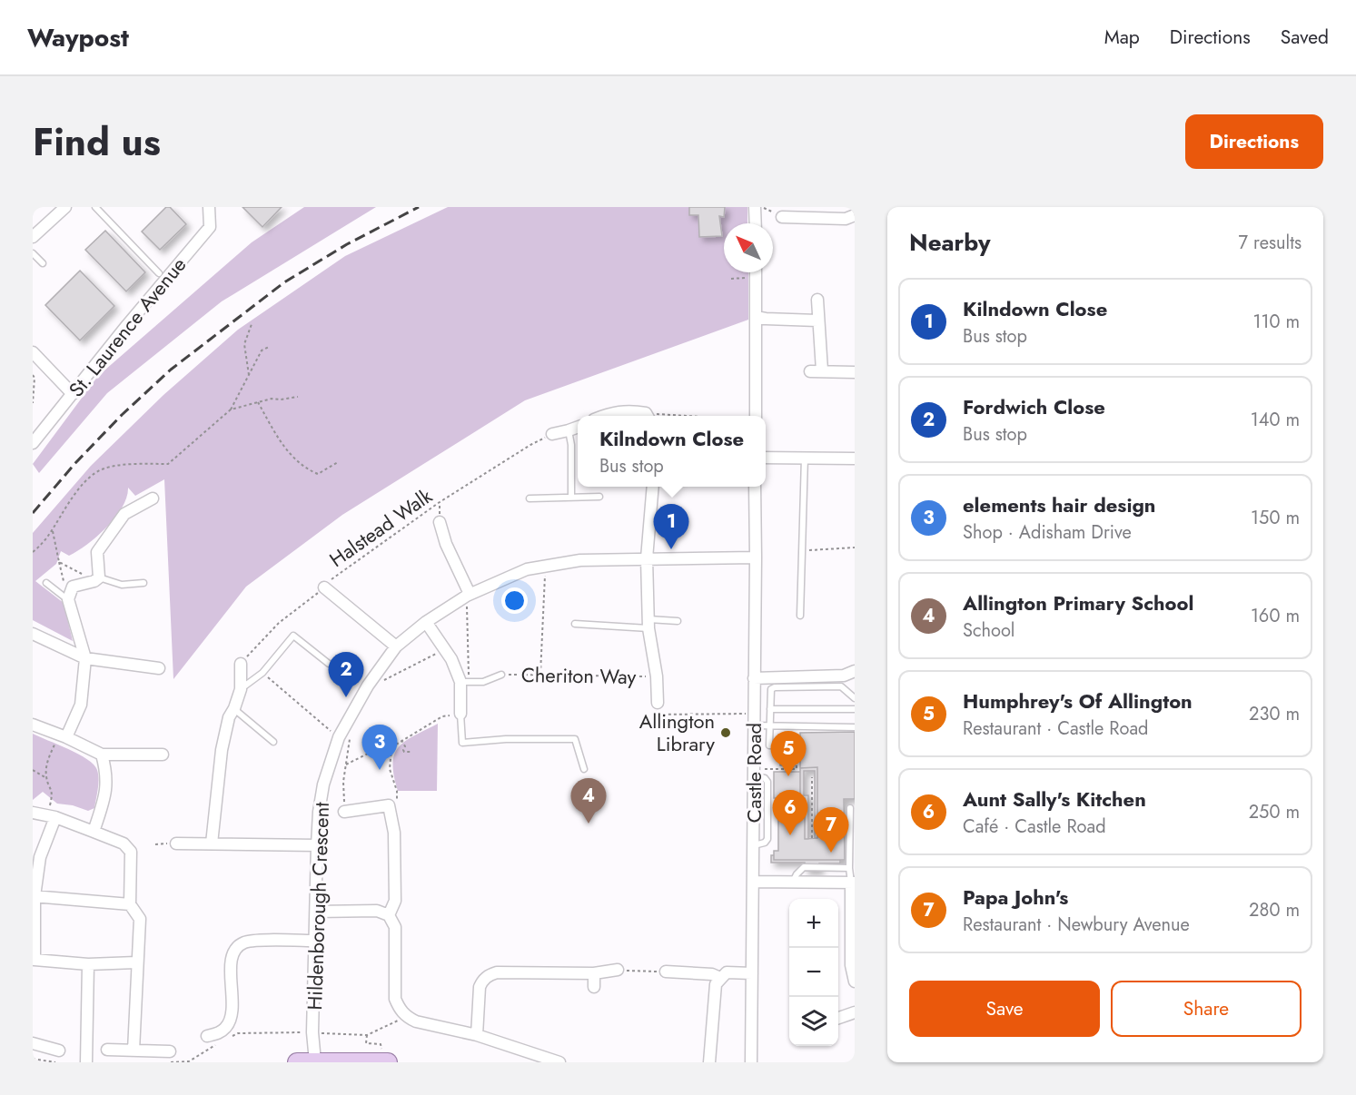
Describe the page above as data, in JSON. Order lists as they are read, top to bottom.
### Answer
{
  "streets": {
    "street": [
      "St. Laurence Avenue",
      "Cheriton Way",
      "Castle Road",
      "Hildenborough Crescent"
    ],
    "path": ["Halstead Walk"]
  },
  "crossings": [
    ["Cheriton Way", "Castle Road"],
    ["Cheriton Way", "Hildenborough Crescent"],
    ["Castle Road", "Hildenborough Crescent"]
  ],
  "places": ["Allington Library"],
  "north": "top left",
  "page": {
    "header": "Waypost",
    "nav": ["Map", "Directions", "Saved"],
    "title": "Find us",
    "buttons": [
      "Directions",
      ["Save", "Share"]
    ],
    "heading": ["Nearby", "7 results"],
    "list": [
      {
        "mark": "1",
        "name": "Kilndown Close",
        "note": "Bus stop",
        "value": "110 m"
      },
      {
        "mark": "2",
        "name": "Fordwich Close",
        "note": "Bus stop",
        "value": "140 m"
      },
      {
        "mark": "3",
        "name": "elements hair design",
        "note": "Shop · Adisham Drive",
        "value": "150 m"
      },
      {
        "mark": "4",
        "name": "Allington Primary School",
        "note": "School",
        "value": "160 m"
      },
      {
        "mark": "5",
        "name": "Humphrey's Of Allington",
        "note": "Restaurant · Castle Road",
        "value": "230 m"
      },
      {
        "mark": "6",
        "name": "Aunt Sally's Kitchen",
        "note": "Café · Castle Road",
        "value": "250 m"
      },
      {
        "mark": "7",
        "name": "Papa John's",
        "note": "Restaurant · Newbury Avenue",
        "value": "280 m"
      }
    ],
    "popup": ["Kilndown Close", "Bus stop"],
    "pins": [
      "1",
      "2",
      "3",
      "5",
      "4",
      "6",
      "7"
    ],
    "map_buttons": ["+", "−"]
  }
}
